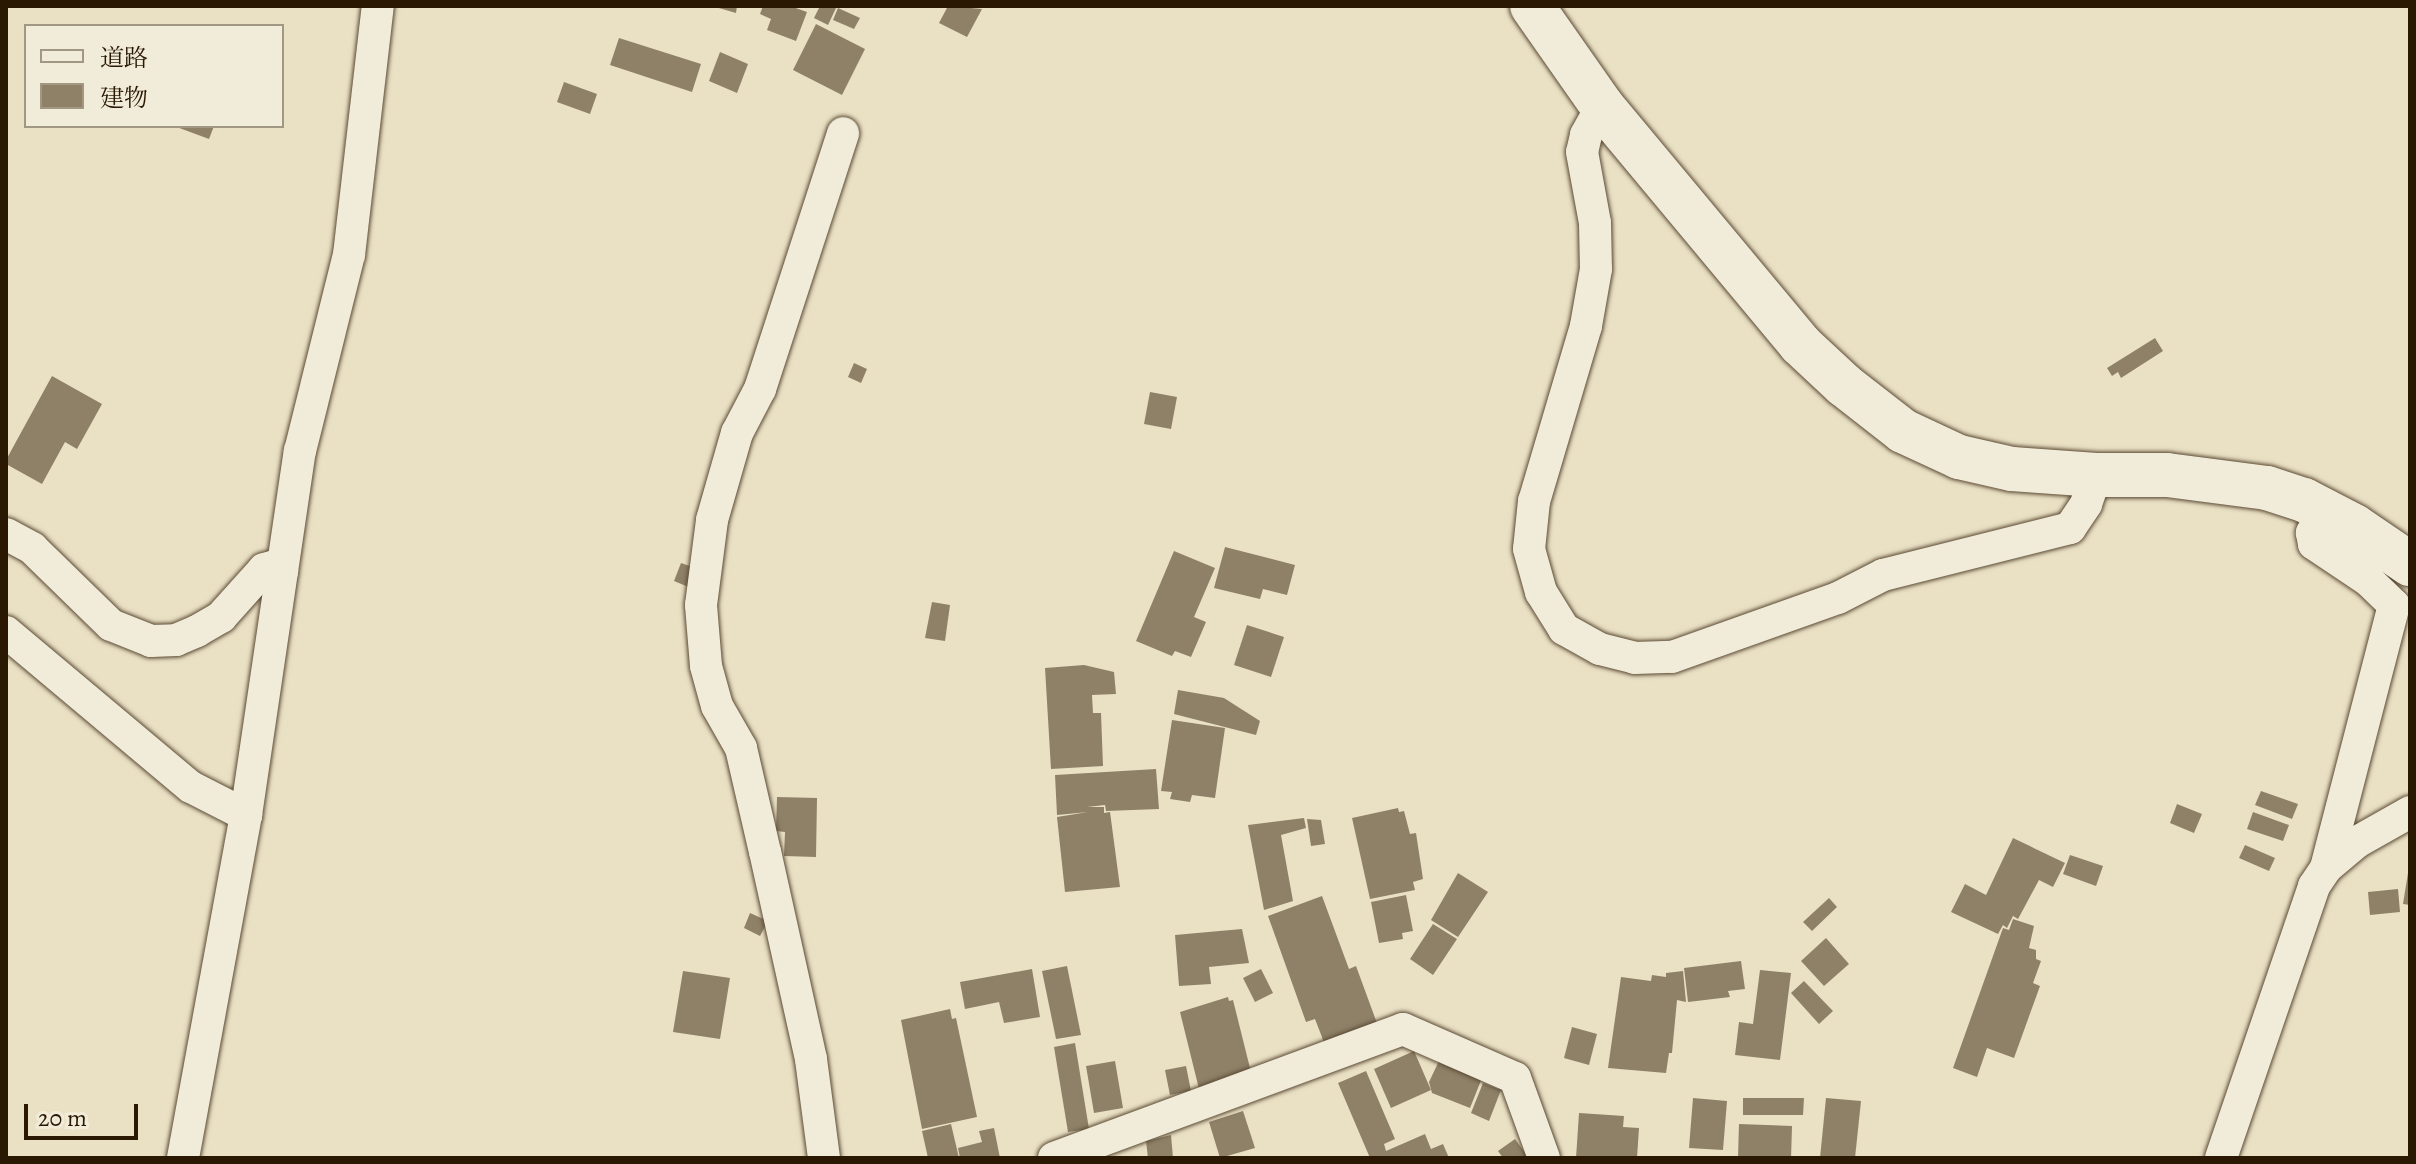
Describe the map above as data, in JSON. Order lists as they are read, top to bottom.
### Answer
{
  "legend": ["道路", "建物"],
  "scale_bar": "20 m"
}
